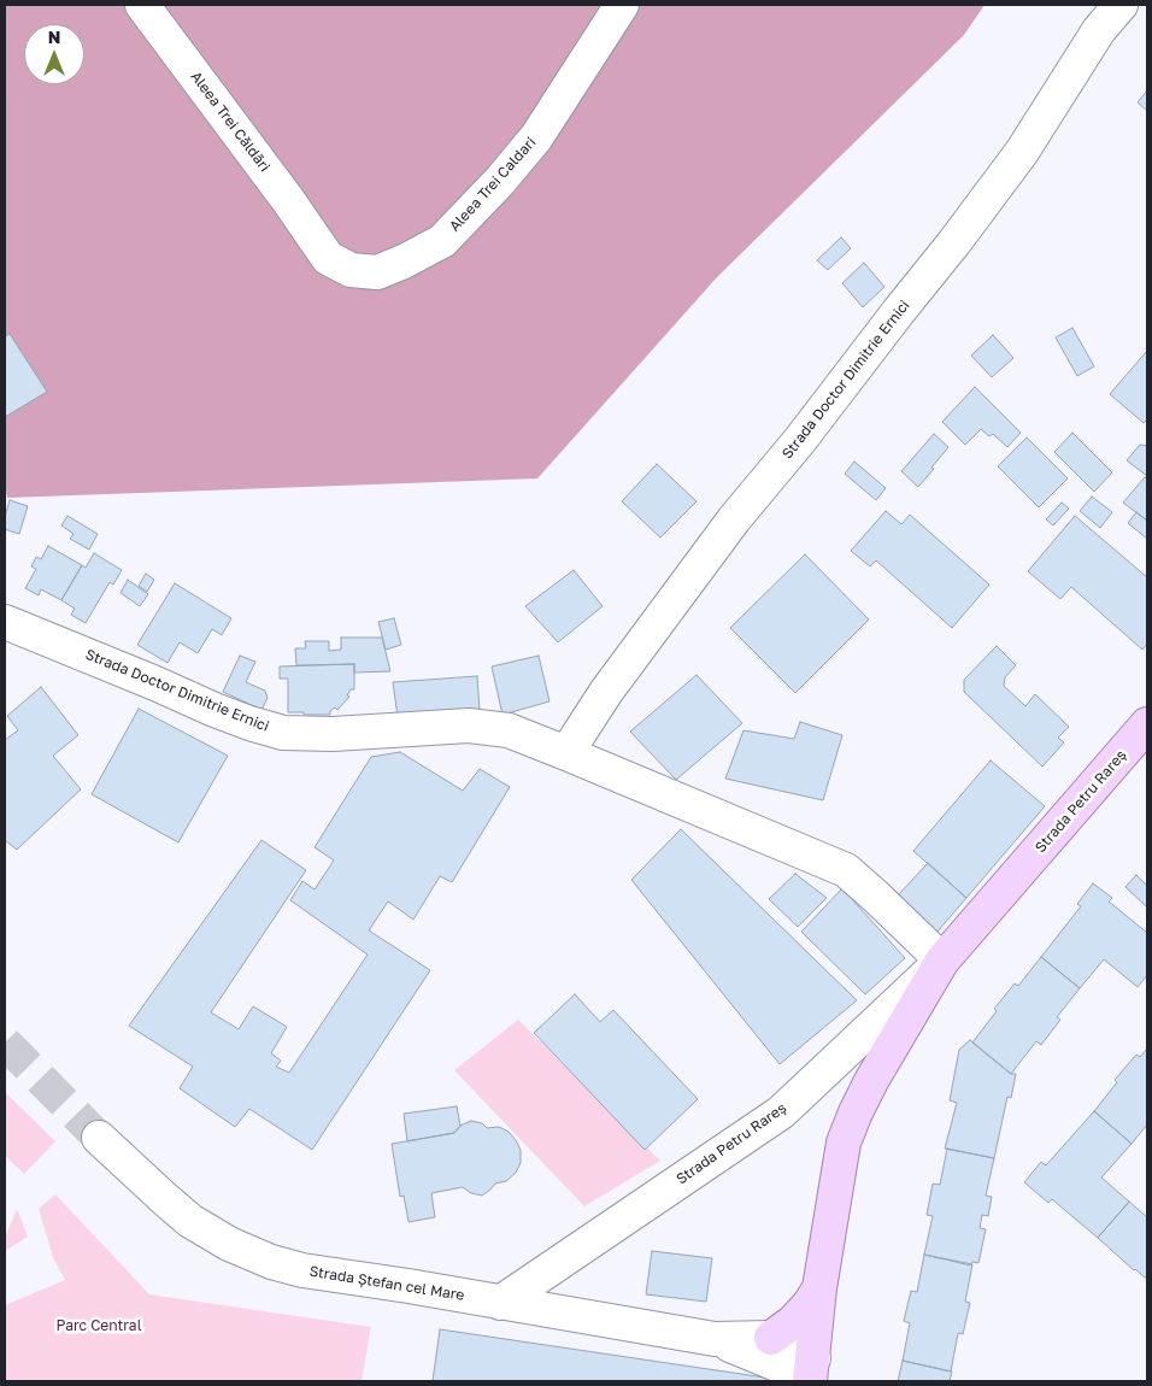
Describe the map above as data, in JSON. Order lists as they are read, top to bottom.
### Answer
{
  "streets": {
    "main road": ["Strada Petru Rareș"],
    "street": [
      "Aleea Trei Căldări",
      "Aleea Trei Caldari",
      "Strada Doctor Dimitrie Ernici",
      "Strada Ștefan cel Mare"
    ]
  },
  "crossings": [
    ["Aleea Trei Căldări", "Aleea Trei Caldari"],
    ["Strada Doctor Dimitrie Ernici", "Strada Petru Rareș"],
    ["Strada Petru Rareș", "Strada Ștefan cel Mare"]
  ],
  "parks": ["Parc Central"],
  "north": "top"
}
